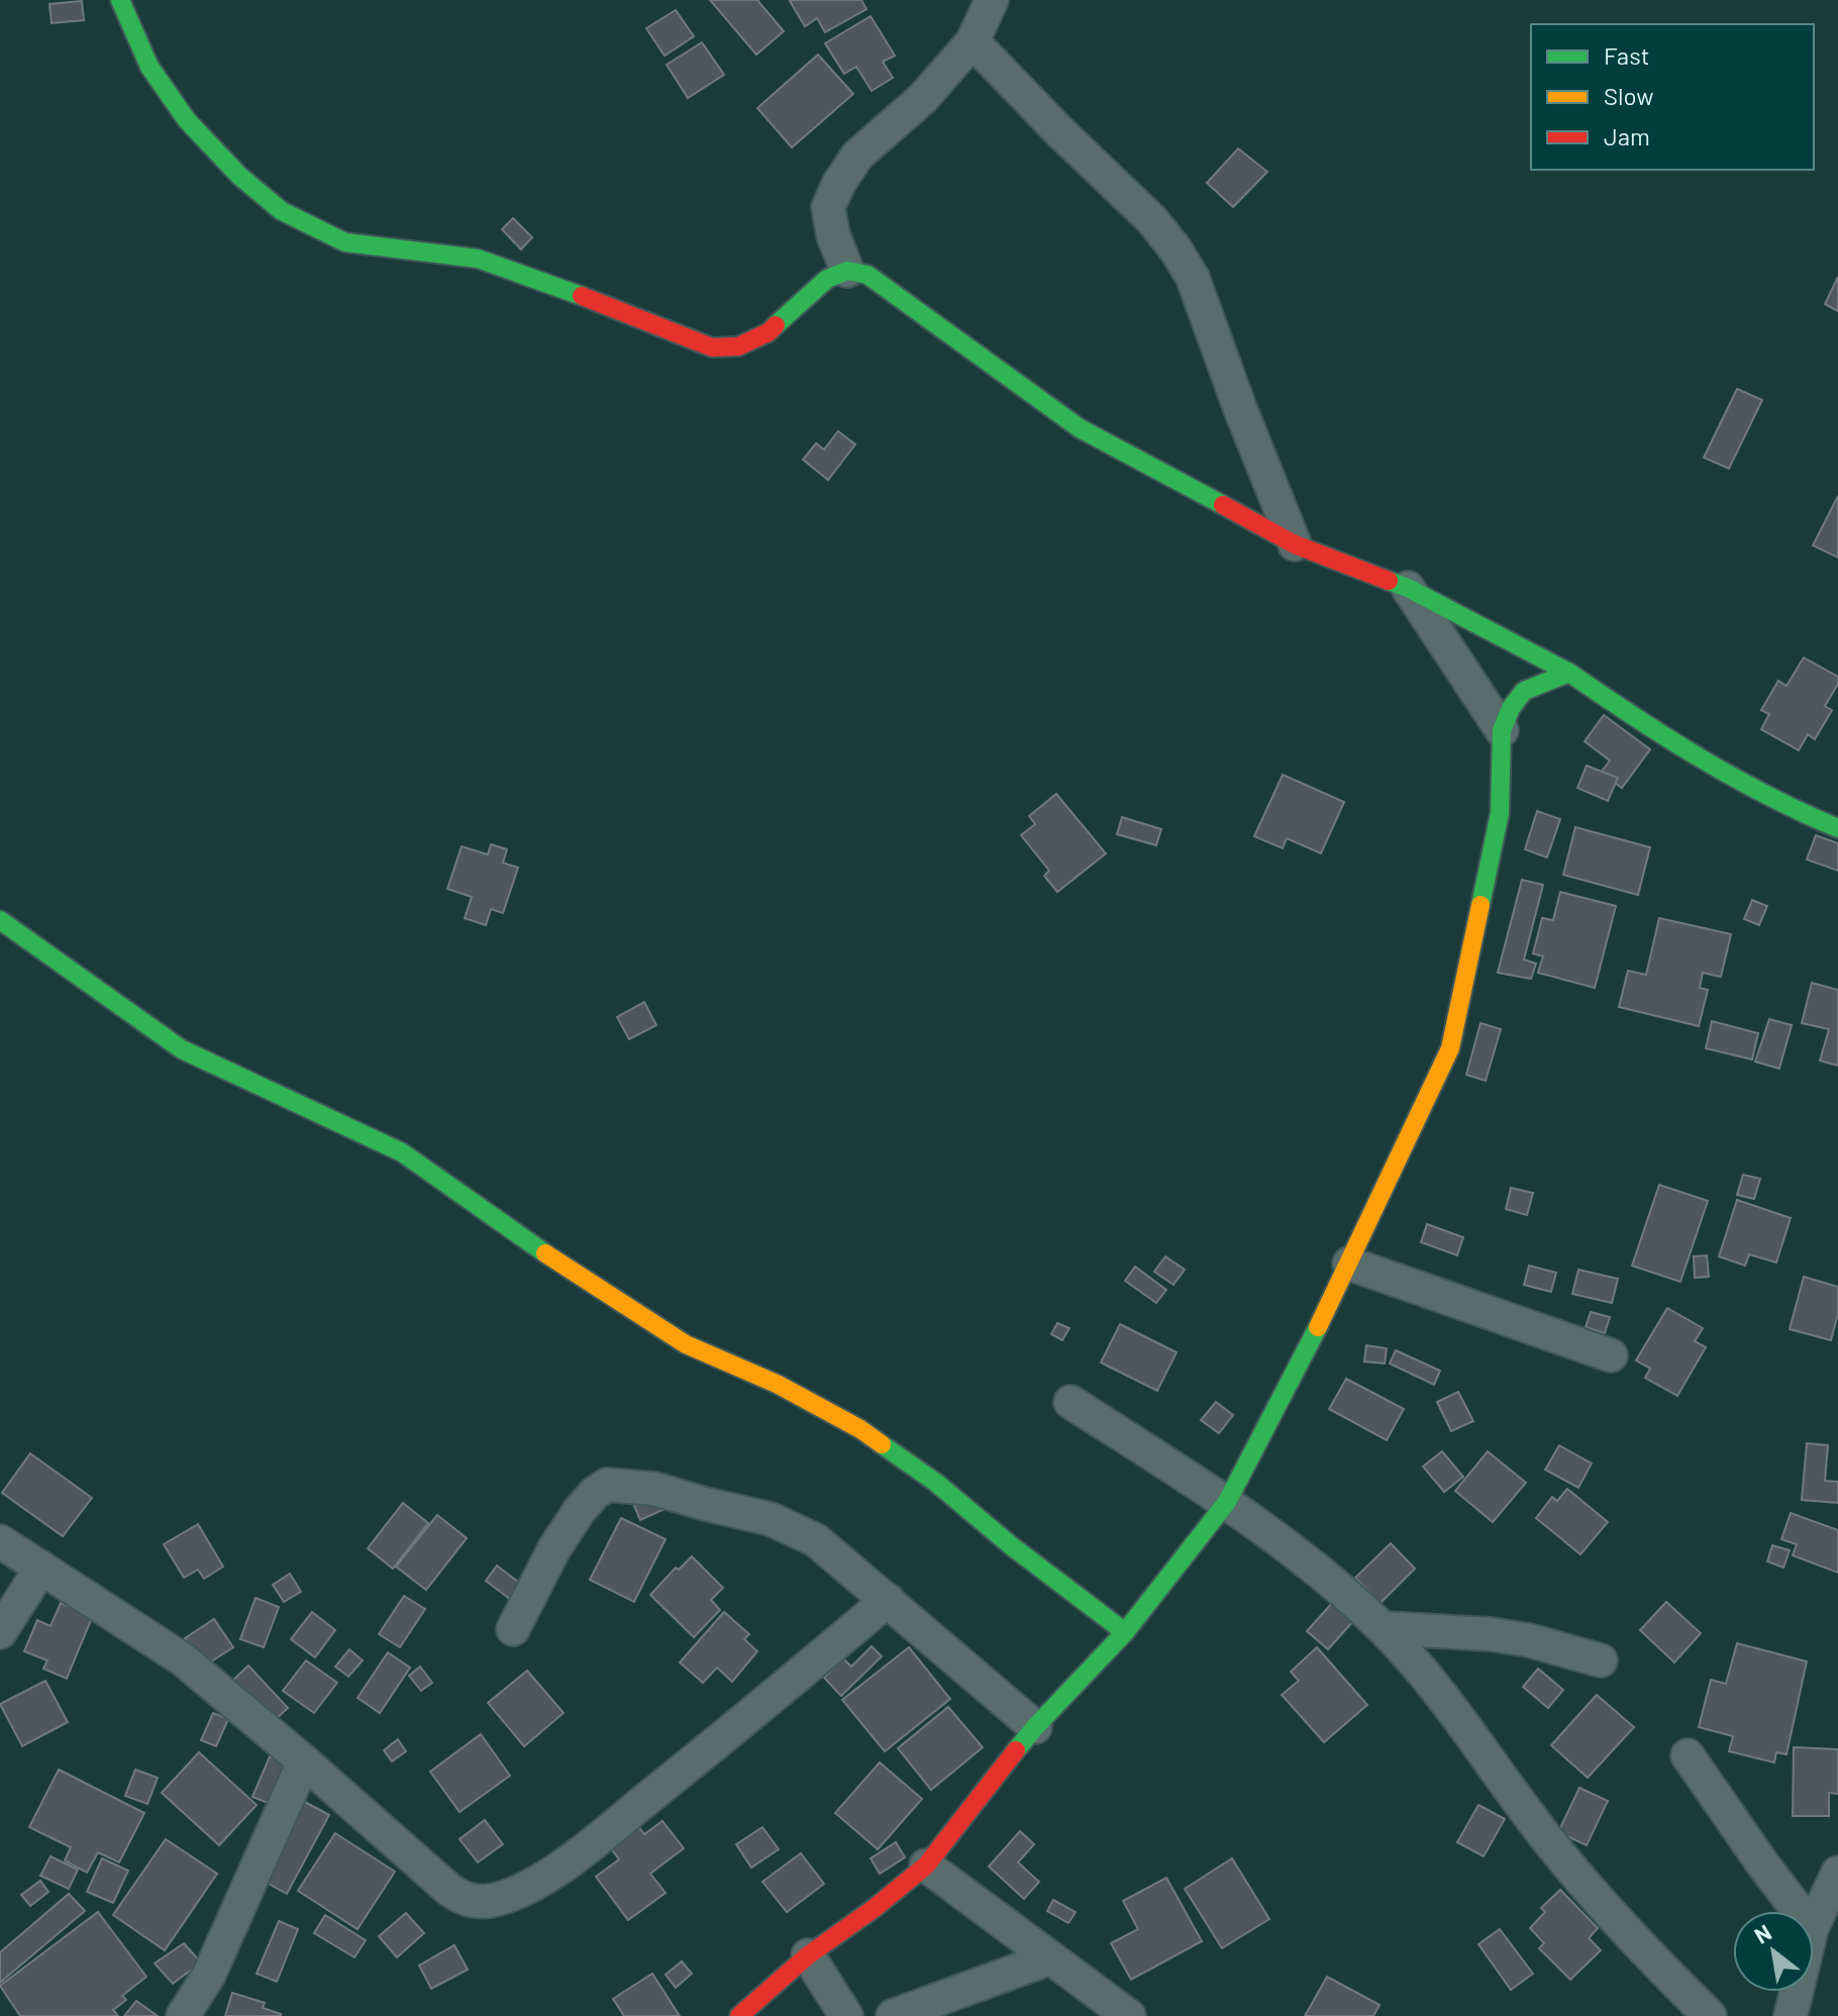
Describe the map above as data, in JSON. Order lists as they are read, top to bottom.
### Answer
{
  "legend": ["Fast", "Slow", "Jam"],
  "north": "top left"
}
